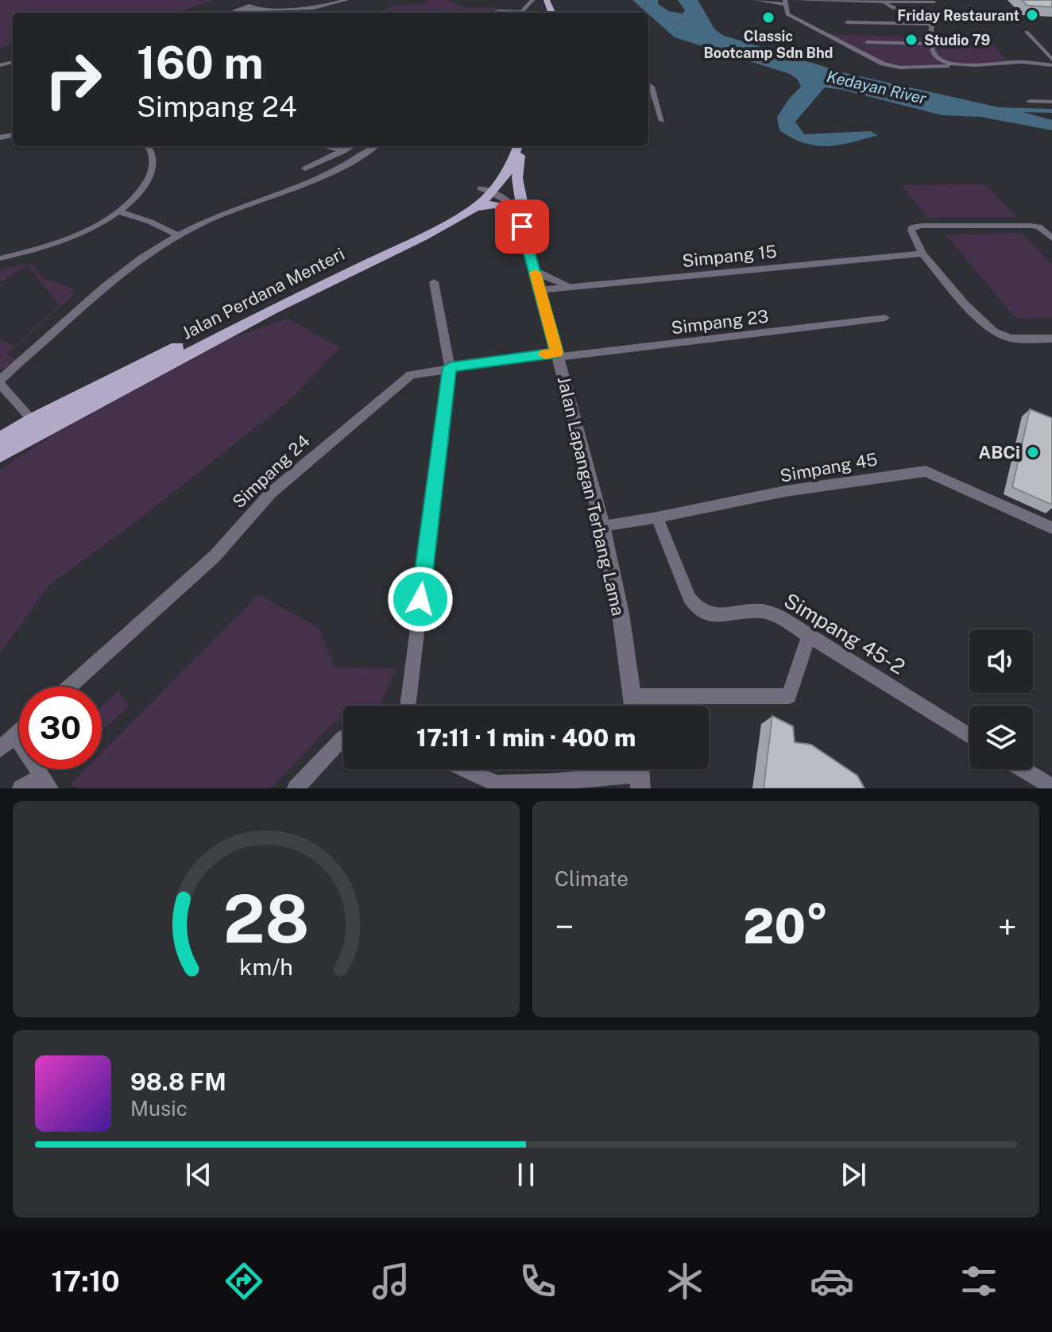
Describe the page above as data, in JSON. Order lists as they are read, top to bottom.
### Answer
{
  "streets": {
    "main road": ["Jalan Perdana Menteri"],
    "street": [
      "Simpang 15",
      "Simpang 23",
      "Simpang 45",
      "Simpang 24",
      "Jalan Lapangan Terbang Lama",
      "Simpang 45-2"
    ]
  },
  "crossings": [
    ["Simpang 15", "Jalan Lapangan Terbang Lama"],
    ["Simpang 23", "Simpang 24"],
    ["Simpang 23", "Jalan Lapangan Terbang Lama"],
    ["Simpang 45", "Jalan Lapangan Terbang Lama"],
    ["Simpang 45", "Simpang 45-2"],
    ["Simpang 24", "Jalan Lapangan Terbang Lama"]
  ],
  "water": ["Kedayan River"],
  "places": [
    "Friday Restaurant",
    "Classic Bootcamp Sdn Bhd",
    "Studio 79",
    "ABCi"
  ],
  "page": {
    "turn": ["160 m", "Simpang 24"],
    "limit": "30",
    "trip": "17:11 · 1 min · 400 m",
    "tile": "Climate",
    "heat": ["−", "20°", "+"],
    "song": ["98.8 FM", "Music"],
    "tabs": "17:10",
    "gauge": ["28", "km/h"]
  }
}
